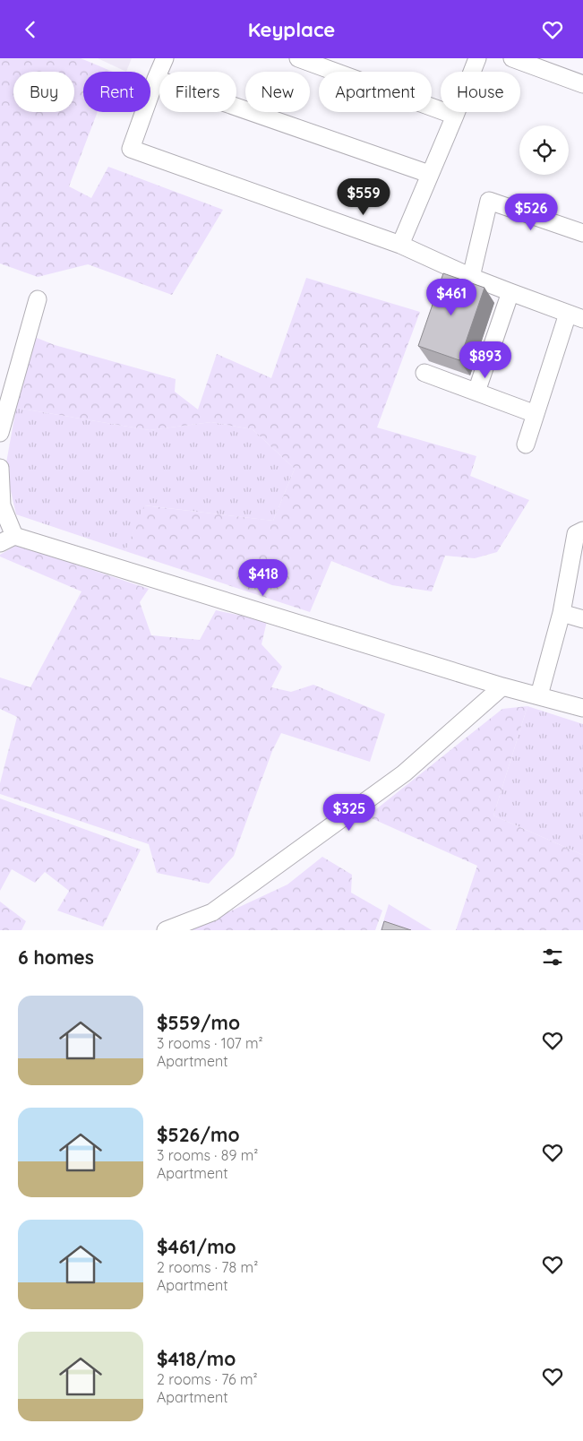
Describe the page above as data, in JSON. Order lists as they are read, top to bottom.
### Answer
{
  "page": {
    "header": "Keyplace",
    "chip": [
      "Buy",
      "Rent",
      "Filters",
      "New",
      "Apartment",
      "House"
    ],
    "price": [
      "$559",
      "$526",
      "$461",
      "$893",
      "$418",
      "$325"
    ],
    "heading": "6 homes",
    "list": [
      {
        "name": "$559/mo",
        "note": "3 rooms · 107 m² · Apartment"
      },
      {
        "name": "$526/mo",
        "note": "3 rooms · 89 m² · Apartment"
      },
      {
        "name": "$461/mo",
        "note": "2 rooms · 78 m² · Apartment"
      },
      {
        "name": "$418/mo",
        "note": "2 rooms · 76 m² · Apartment"
      }
    ]
  }
}
